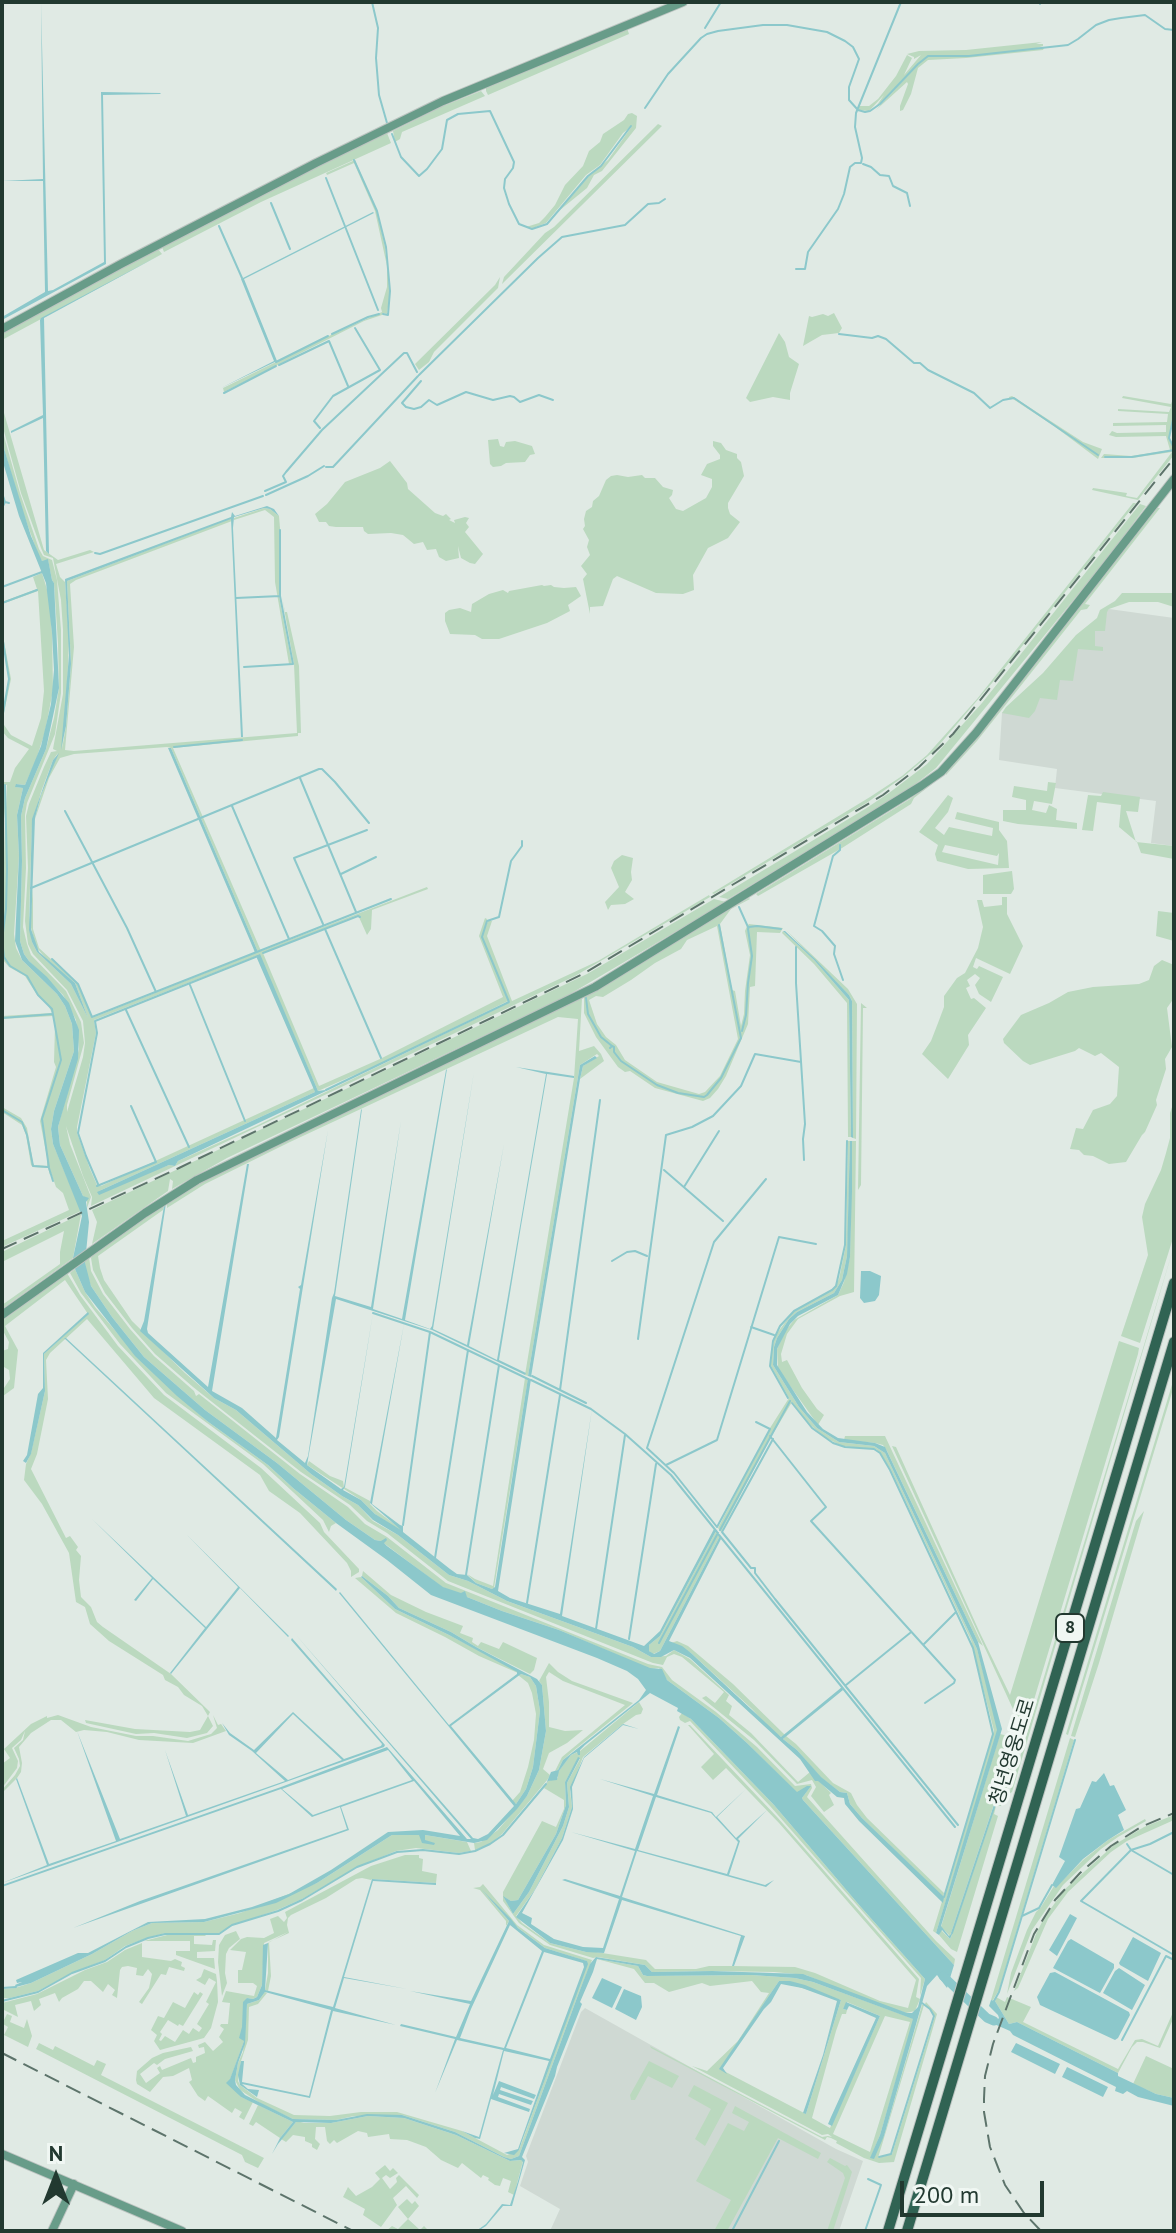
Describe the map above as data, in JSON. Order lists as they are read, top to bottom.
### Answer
{
  "streets": {
    "highway": ["8", "청년영웅도로"]
  },
  "scale_bar": "200 m",
  "north": "top"
}
